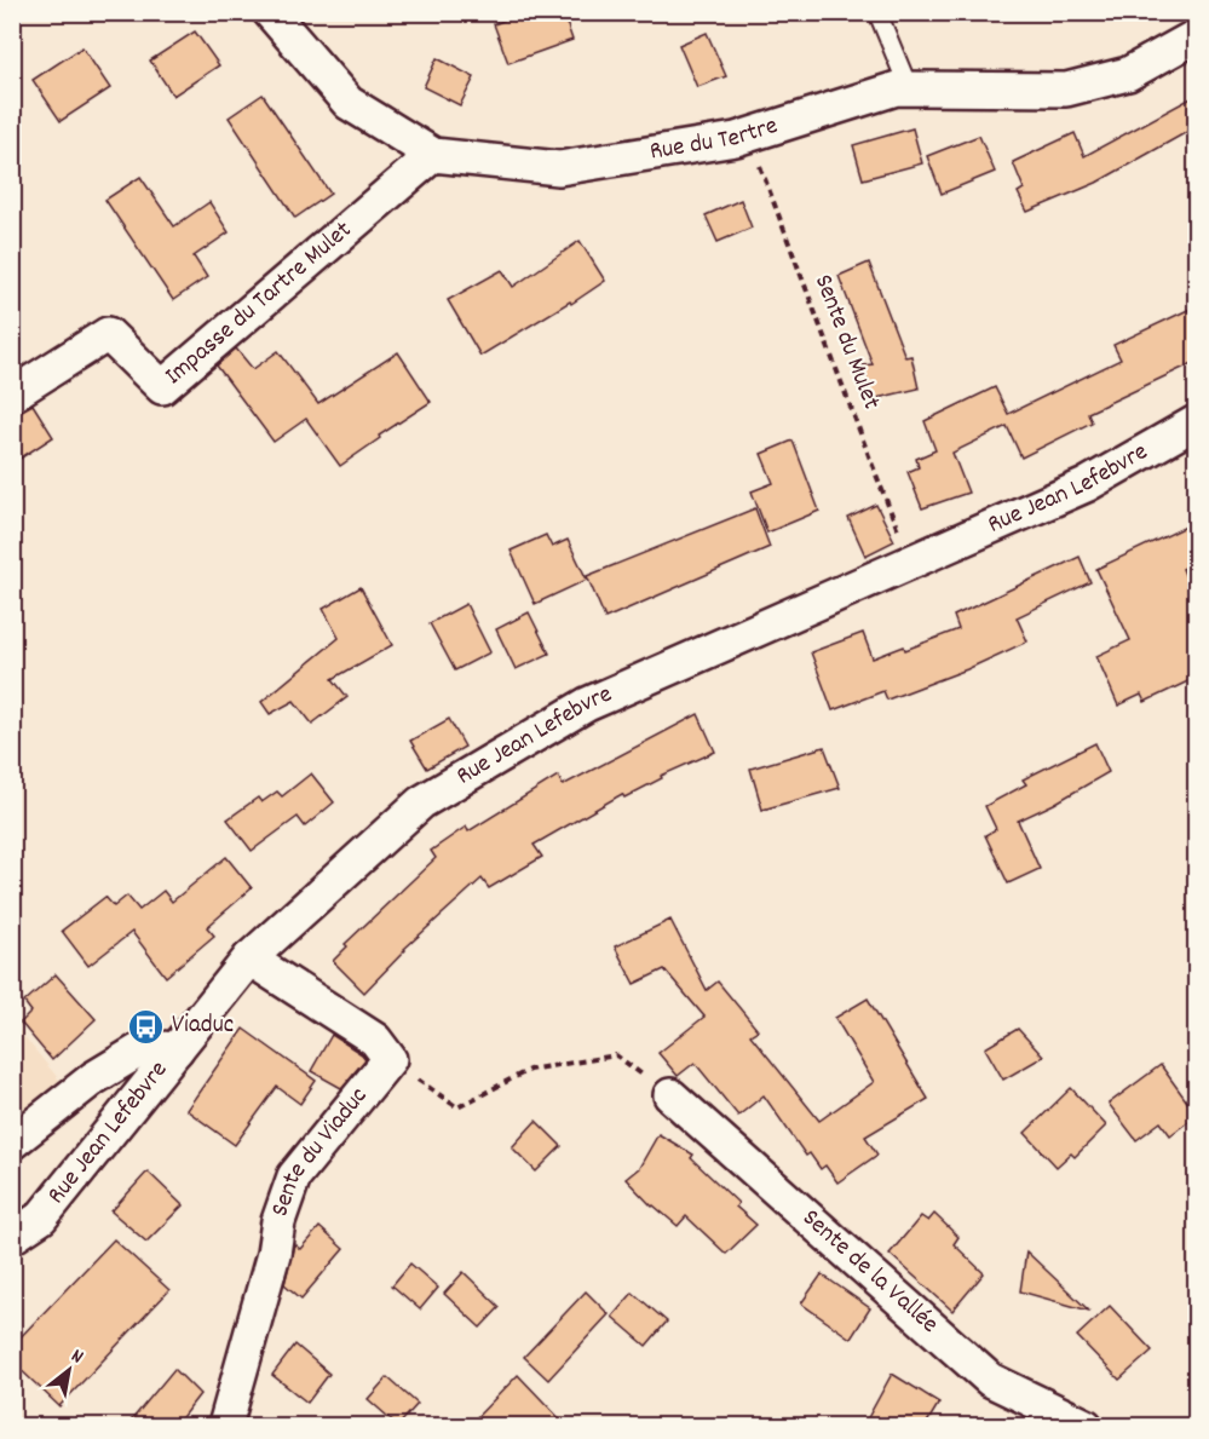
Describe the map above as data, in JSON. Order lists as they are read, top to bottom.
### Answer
{
  "streets": {
    "street": [
      "Rue du Tertre",
      "Impasse du Tartre Mulet",
      "Rue Jean Lefebvre",
      "Sente du Viaduc",
      "Sente de la Vallée"
    ],
    "path": ["Sente du Mulet"]
  },
  "crossings": [
    ["Rue du Tertre", "Impasse du Tartre Mulet"],
    ["Rue du Tertre", "Sente du Mulet"],
    ["Sente du Mulet", "Rue Jean Lefebvre"],
    ["Rue Jean Lefebvre", "Sente du Viaduc"]
  ],
  "places": {
    "bus stop": ["Viaduc"]
  },
  "north": "top right"
}
